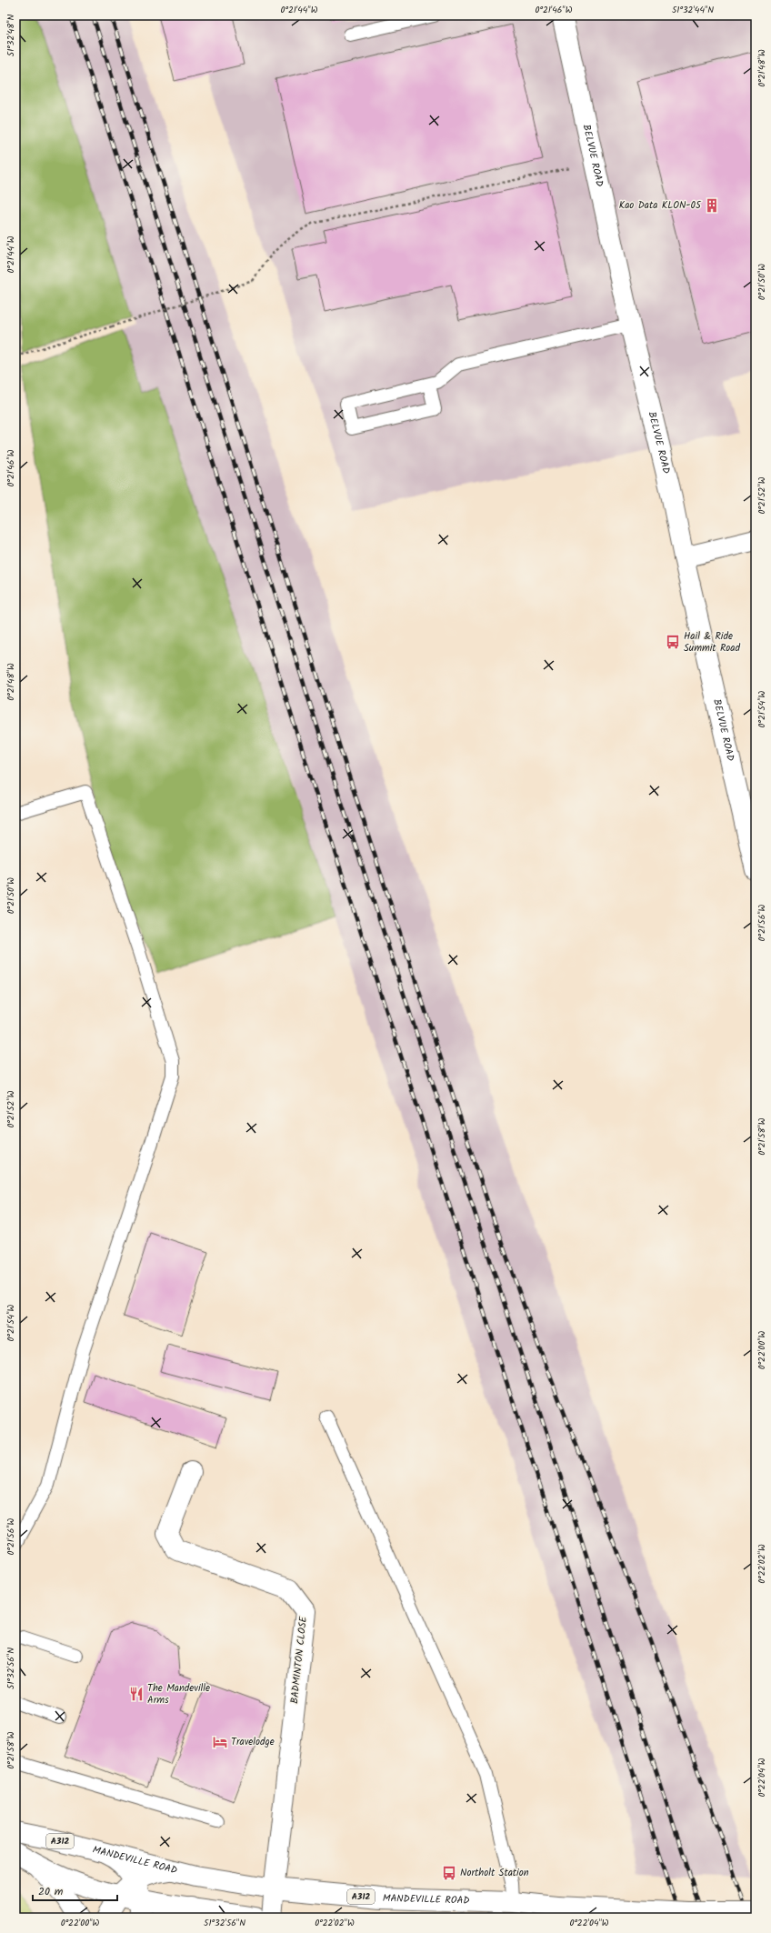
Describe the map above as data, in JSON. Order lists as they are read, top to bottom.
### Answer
{
  "streets": {
    "street": [
      "BELVUE ROAD",
      "BADMINTON CLOSE",
      "A312",
      "MANDEVILLE ROAD"
    ]
  },
  "crossings": [
    ["BADMINTON CLOSE", "MANDEVILLE ROAD"]
  ],
  "places": {
    "building": ["Kao Data KLON-05"],
    "bus stop": ["Hail & Ride Summit Road", "Northolt Station"],
    "restaurant": ["The Mandeville Arms"],
    "hotel": ["Travelodge"]
  },
  "scale_bar": "20 m",
  "coordinates": [
    "0°21'44\"W",
    "0°21'46\"W",
    "51°32'44\"N",
    "51°32'48\"N",
    "0°21'48\"W",
    "0°21'50\"W",
    "0°21'52\"W",
    "0°21'54\"W",
    "0°21'56\"W",
    "0°21'58\"W",
    "0°22'00\"W",
    "0°22'02\"W",
    "51°32'56\"N",
    "0°22'04\"W"
  ]
}
